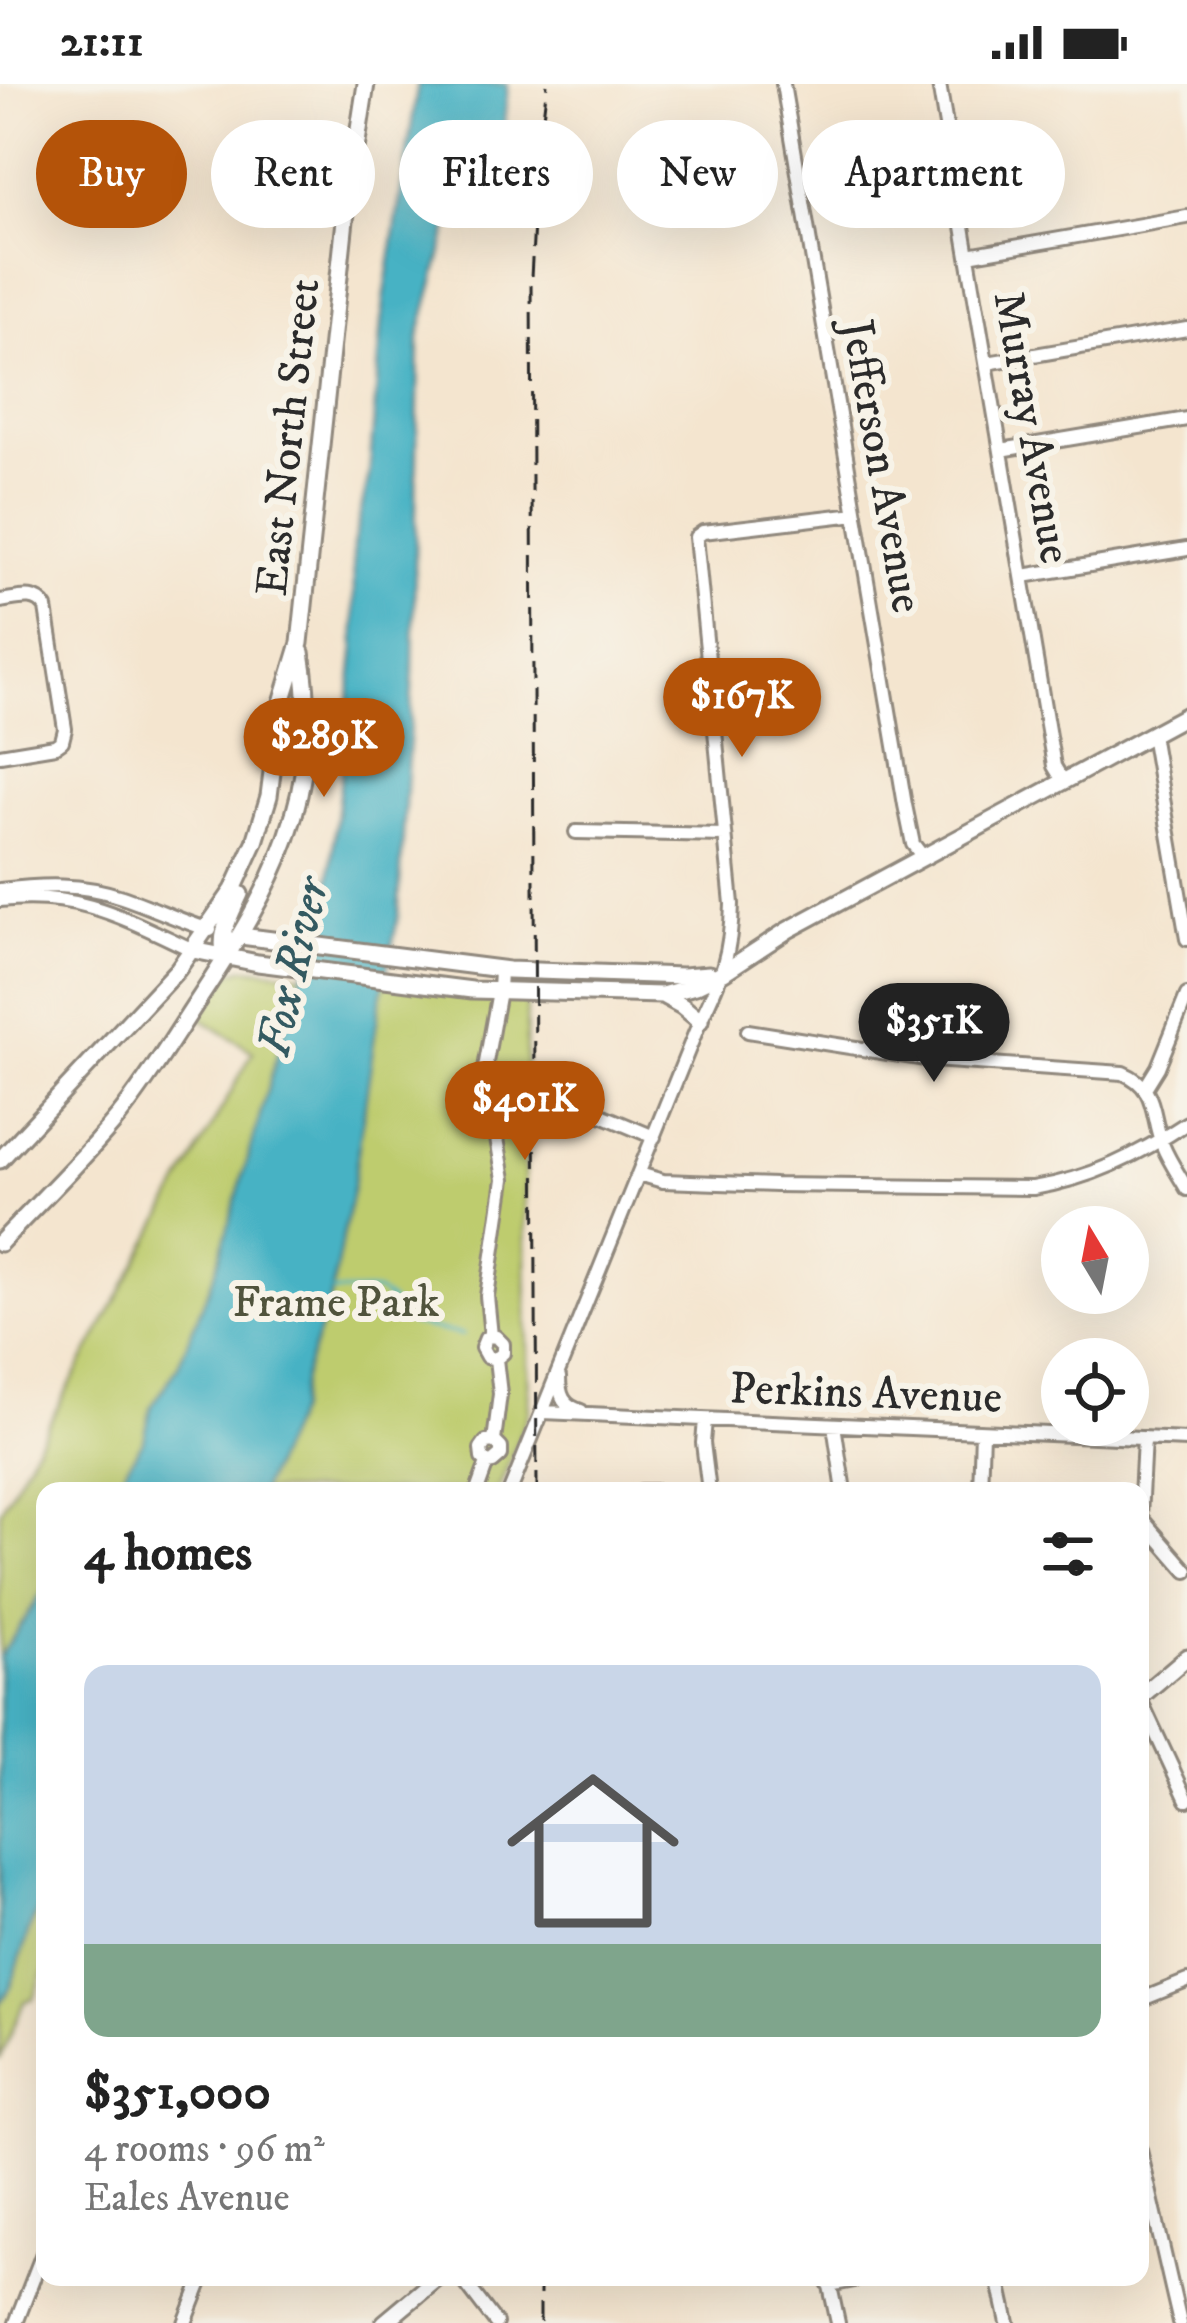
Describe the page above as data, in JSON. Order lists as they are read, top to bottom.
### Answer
{
  "streets": {
    "main road": ["East North Street"],
    "street": ["Murray Avenue", "Jefferson Avenue", "Perkins Avenue"]
  },
  "water": ["Fox River"],
  "parks": ["Frame Park"],
  "north": "top",
  "page": {
    "status": "21:11",
    "chip": [
      "Buy",
      "Rent",
      "Filters",
      "New",
      "Apartment"
    ],
    "price": [
      "$167K",
      "$289K",
      "$351K",
      "$401K"
    ],
    "heading": "4 homes",
    "list": [
      {
        "name": "$351,000",
        "note": "4 rooms · 96 m² · Eales Avenue"
      }
    ]
  }
}
